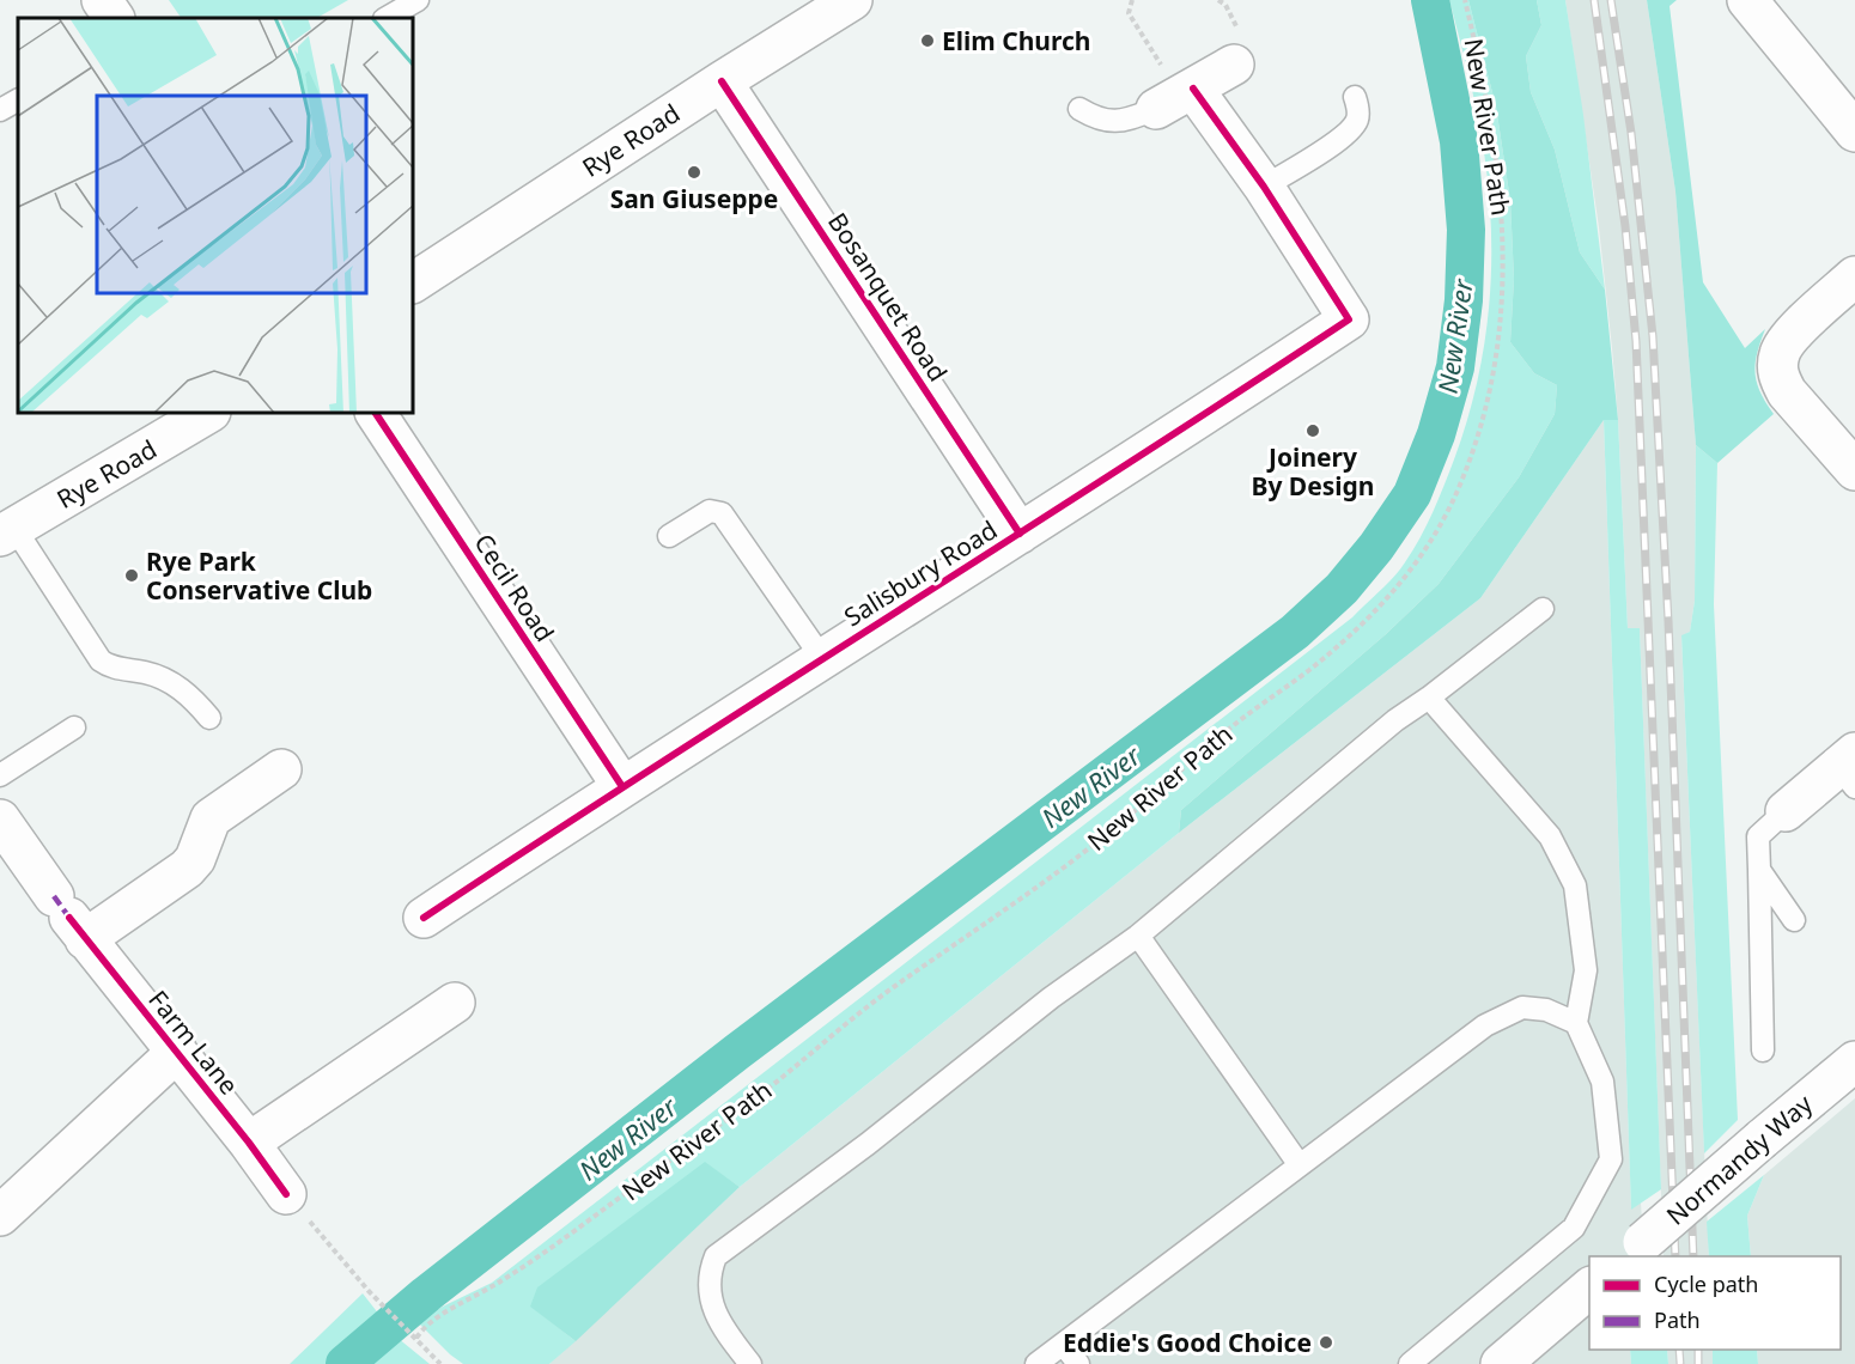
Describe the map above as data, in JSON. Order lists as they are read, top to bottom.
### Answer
{
  "streets": {
    "street": [
      "Rye Road",
      "Bosanquet Road",
      "Salisbury Road",
      "Cecil Road",
      "Farm Lane",
      "Normandy Way"
    ],
    "path": ["New River Path"]
  },
  "crossings": [
    ["Rye Road", "Bosanquet Road"],
    ["Bosanquet Road", "Salisbury Road"],
    ["Salisbury Road", "Cecil Road"]
  ],
  "water": ["New River"],
  "places": [
    "Elim Church",
    "San Giuseppe",
    "Joinery By Design",
    "Rye Park Conservative Club",
    "Eddie's Good Choice"
  ],
  "legend": ["Cycle path", "Path"]
}
